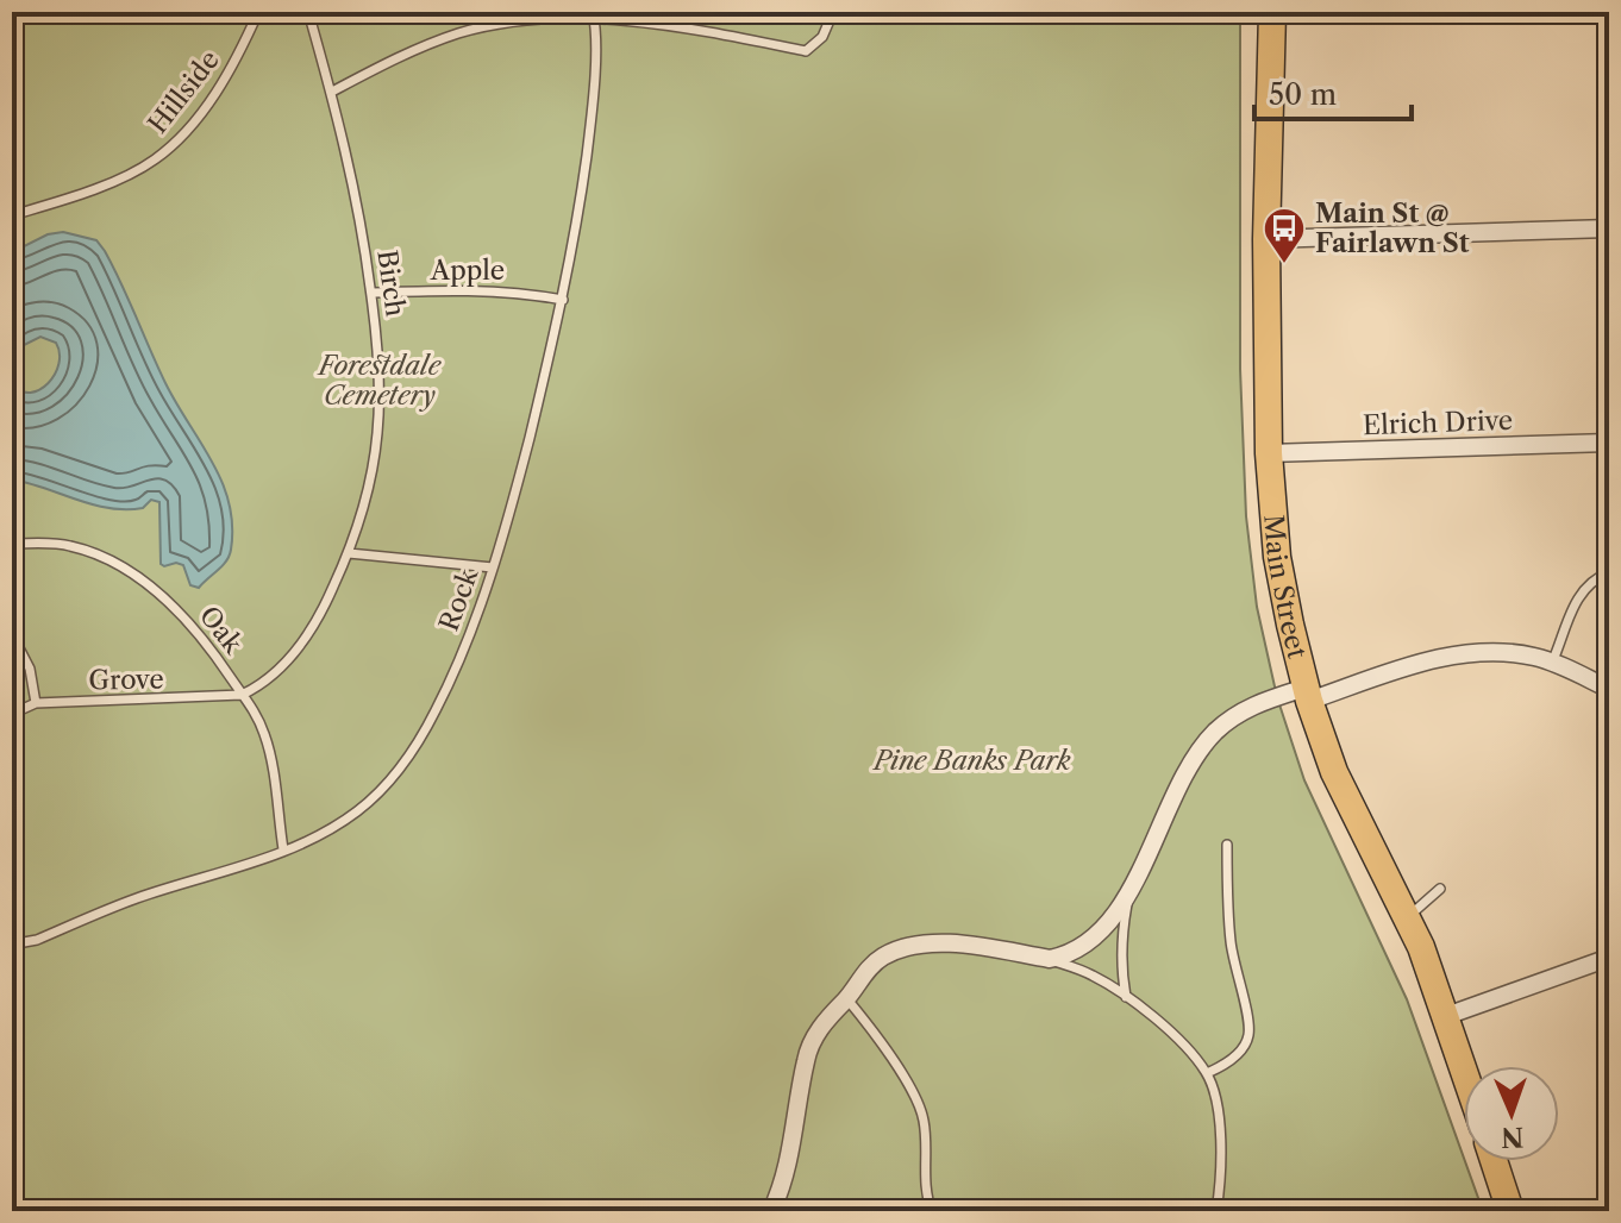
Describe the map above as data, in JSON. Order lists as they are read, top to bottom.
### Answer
{
  "streets": {
    "main road": ["Main Street"],
    "street": ["Elrich Drive"],
    "lane": [
      "Hillside",
      "Apple",
      "Birch",
      "Rock",
      "Oak",
      "Grove"
    ]
  },
  "crossings": [
    ["Apple", "Birch"],
    ["Apple", "Rock"],
    ["Birch", "Oak"],
    ["Birch", "Grove"],
    ["Elrich Drive", "Main Street"],
    ["Rock", "Oak"],
    ["Oak", "Grove"]
  ],
  "parks": ["Forestdale Cemetery", "Pine Banks Park"],
  "places": {
    "bus stop": ["Main St @ Fairlawn St"]
  },
  "scale_bar": "50 m",
  "north": "bottom"
}
